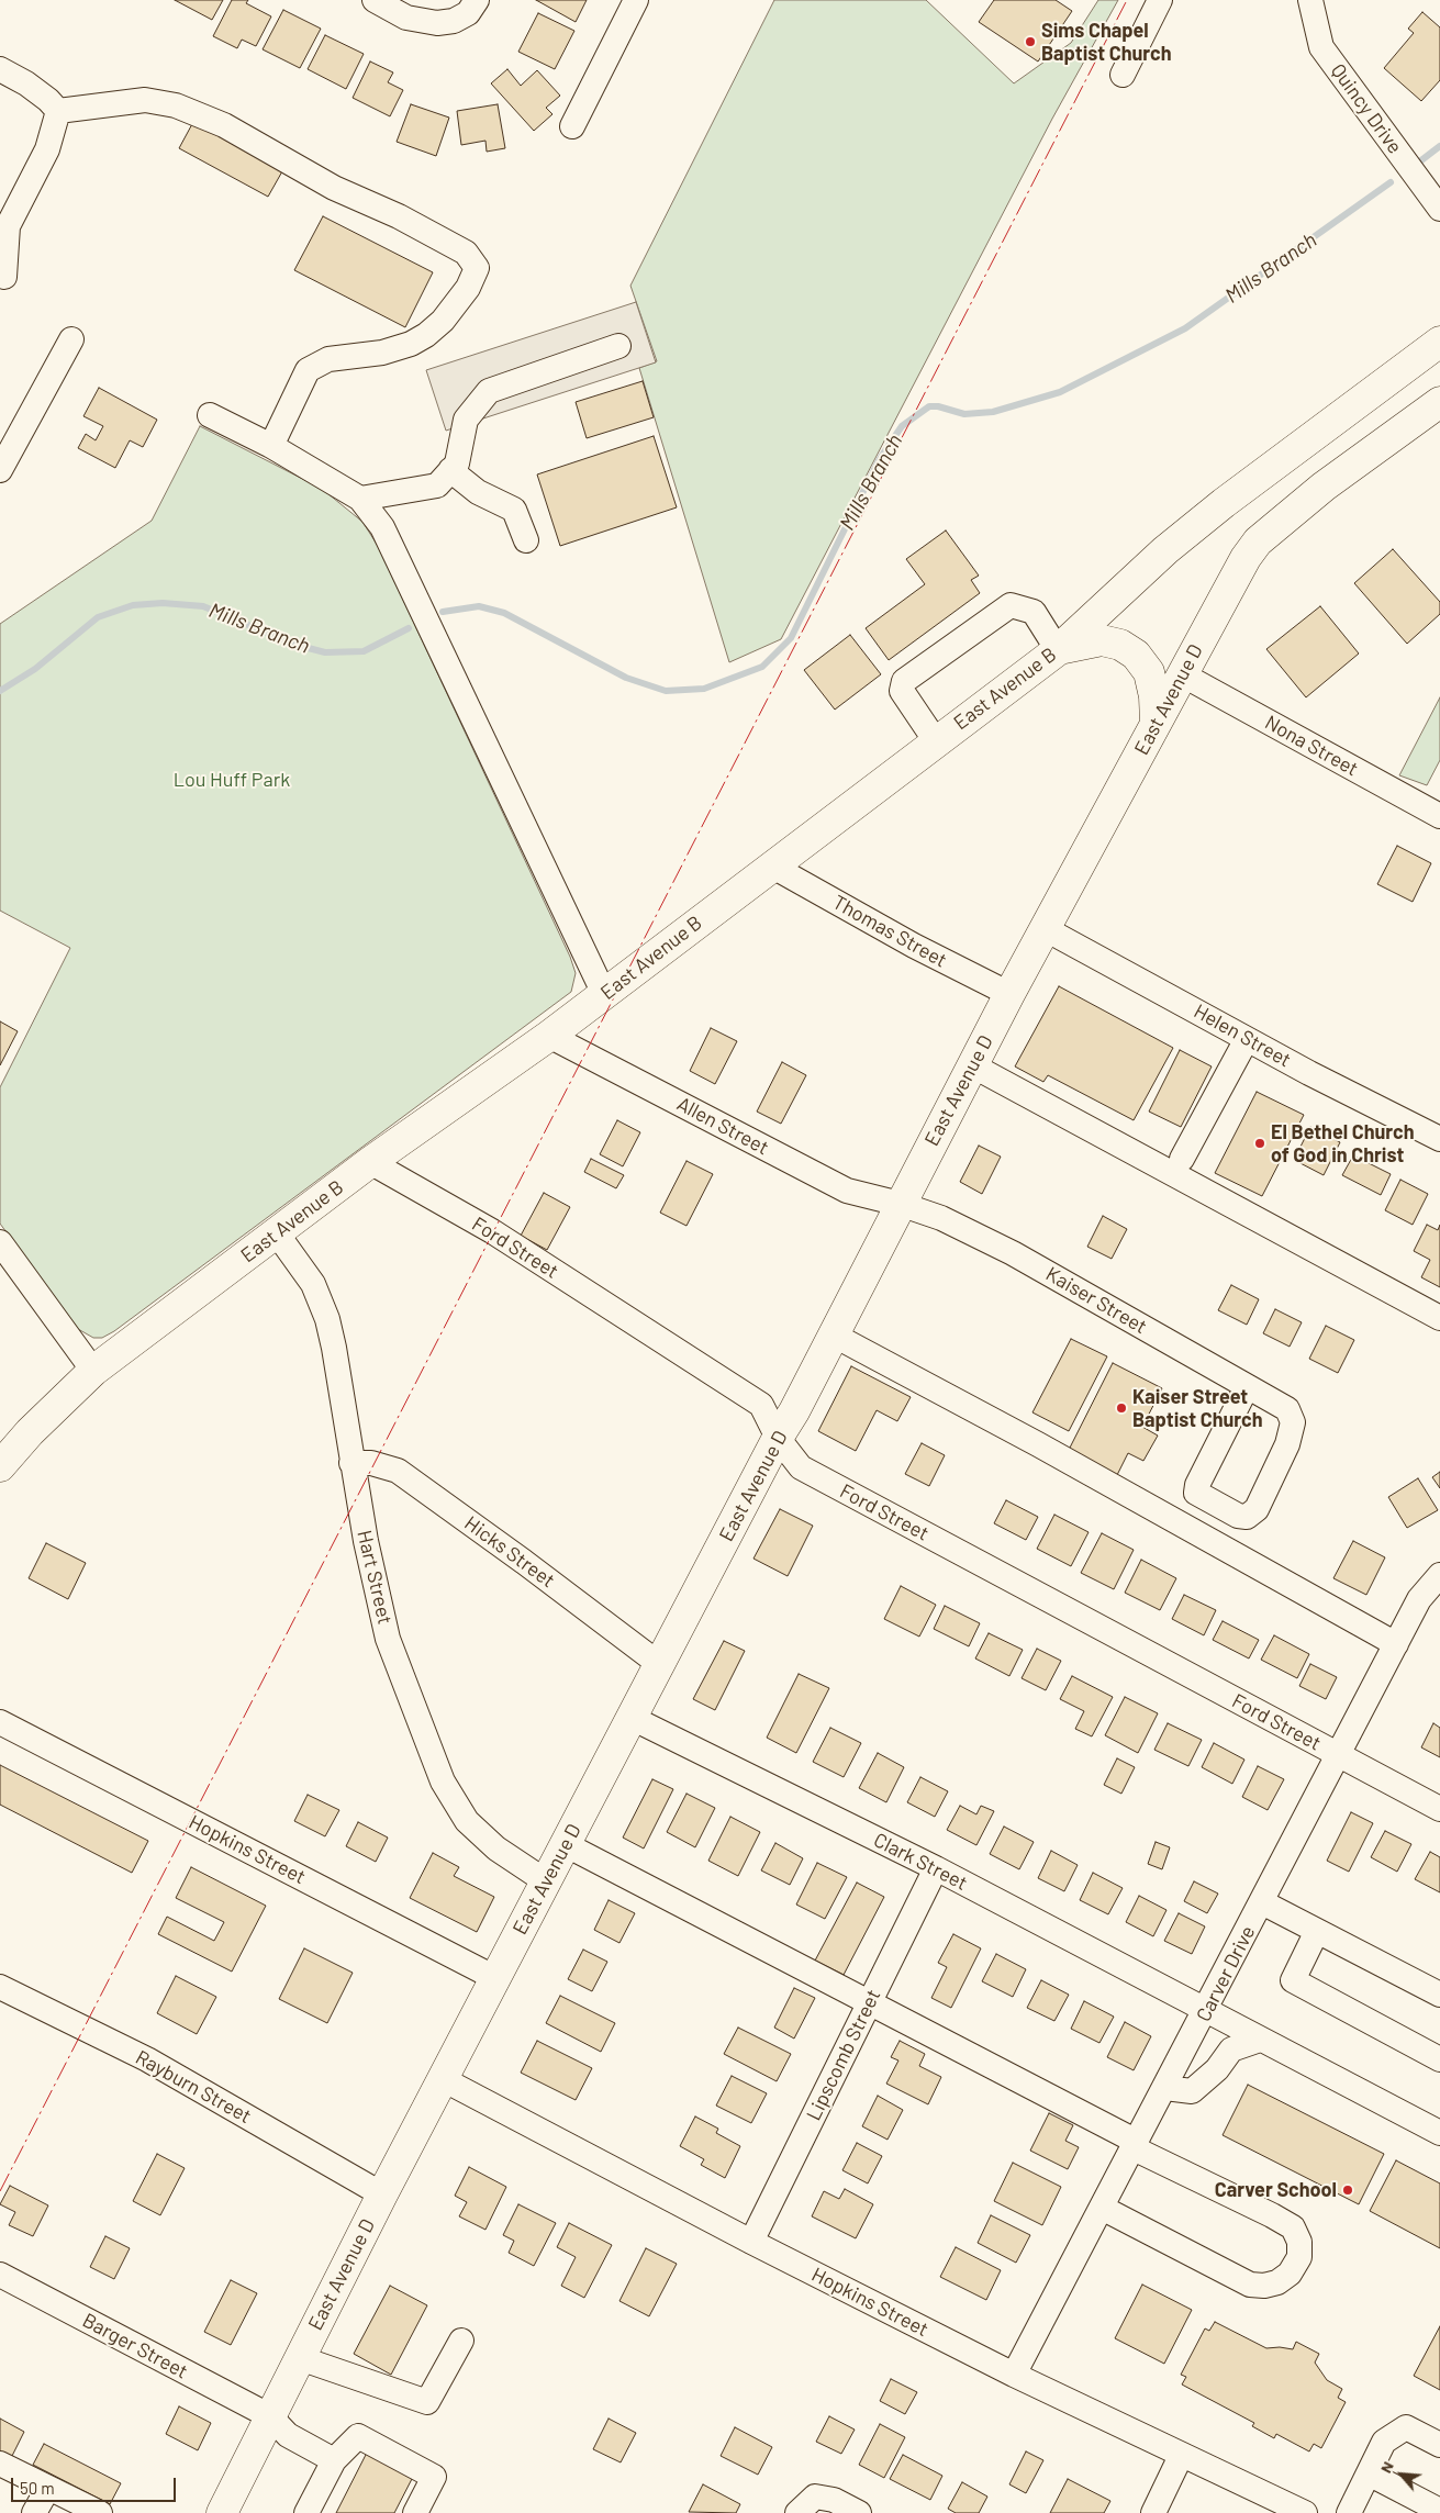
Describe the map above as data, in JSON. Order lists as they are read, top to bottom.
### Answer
{
  "streets": {
    "main road": ["East Avenue B", "East Avenue D"],
    "street": [
      "Quincy Drive",
      "Nona Street",
      "Thomas Street",
      "Helen Street",
      "Allen Street",
      "Ford Street",
      "Kaiser Street",
      "Hicks Street",
      "Hart Street",
      "Hopkins Street",
      "Clark Street",
      "Carver Drive",
      "Lipscomb Street",
      "Rayburn Street",
      "Barger Street"
    ]
  },
  "crossings": [
    ["East Avenue B", "Thomas Street"],
    ["East Avenue B", "Allen Street"],
    ["East Avenue B", "Ford Street"],
    ["East Avenue B", "Hart Street"],
    ["East Avenue D", "Nona Street"],
    ["East Avenue D", "Thomas Street"],
    ["East Avenue D", "Helen Street"],
    ["East Avenue D", "Allen Street"],
    ["East Avenue D", "Ford Street"],
    ["East Avenue D", "Kaiser Street"],
    ["East Avenue D", "Hicks Street"],
    ["East Avenue D", "Hart Street"],
    ["East Avenue D", "Hopkins Street"],
    ["East Avenue D", "Clark Street"],
    ["East Avenue D", "Rayburn Street"],
    ["East Avenue D", "Barger Street"],
    ["Allen Street", "Kaiser Street"],
    ["Ford Street", "Carver Drive"],
    ["Hicks Street", "Hart Street"],
    ["Hopkins Street", "Carver Drive"],
    ["Hopkins Street", "Lipscomb Street"],
    ["Clark Street", "Carver Drive"],
    ["Clark Street", "Lipscomb Street"]
  ],
  "water": ["Mills Branch"],
  "parks": ["Lou Huff Park"],
  "places": [
    "Sims Chapel Baptist Church",
    "El Bethel Church of God in Christ",
    "Kaiser Street Baptist Church",
    "Carver School"
  ],
  "scale_bar": "50 m",
  "north": "top left"
}
